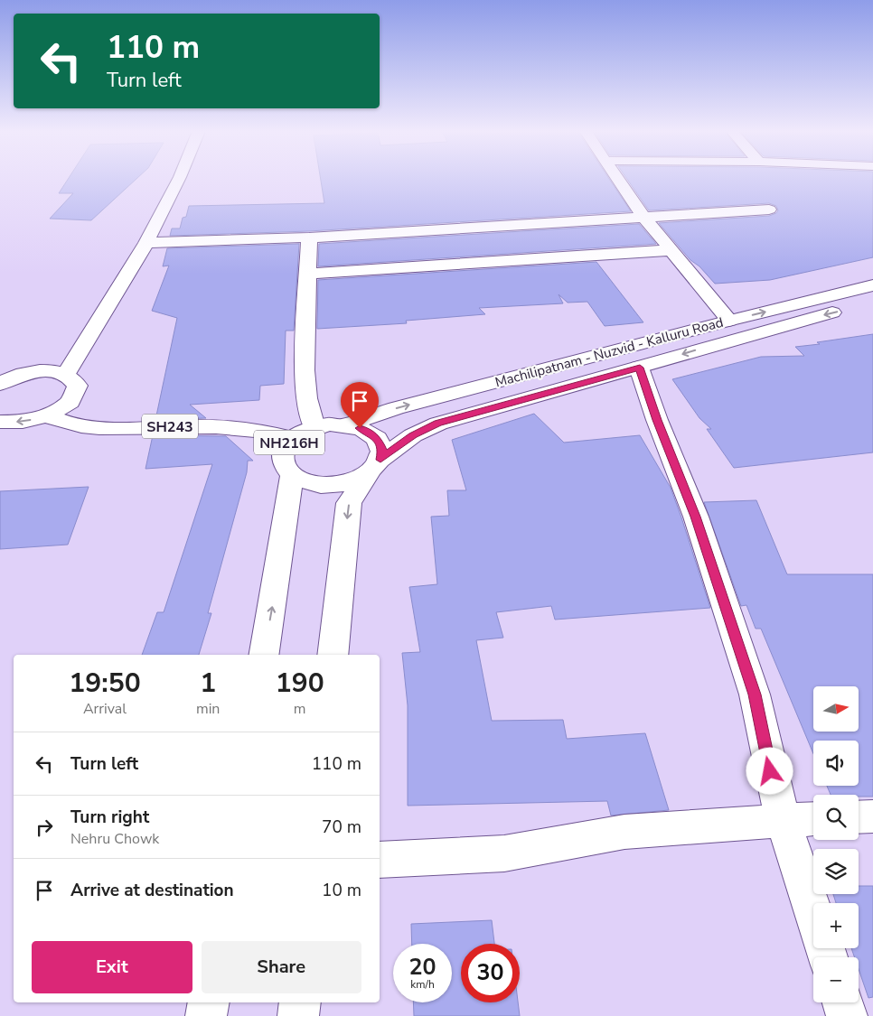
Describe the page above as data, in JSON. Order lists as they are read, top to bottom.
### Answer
{
  "streets": {
    "main road": ["Machilipatnam - Nuzvid - Kalluru Road", "SH243", "NH216H"]
  },
  "crossings": [
    ["Machilipatnam - Nuzvid - Kalluru Road", "SH243"],
    ["Machilipatnam - Nuzvid - Kalluru Road", "NH216H"],
    ["SH243", "NH216H"]
  ],
  "north": "right",
  "page": {
    "turn": ["110 m", "Turn left"],
    "eta": [
      "19:50",
      "Arrival",
      "1",
      "min",
      "190",
      "m"
    ],
    "map_buttons": ["+", "−"],
    "list": [
      {
        "name": "Turn left",
        "value": "110 m"
      },
      {
        "name": "Turn right",
        "note": "Nehru Chowk",
        "value": "70 m"
      },
      {
        "name": "Arrive at destination",
        "value": "10 m"
      }
    ],
    "buttons": ["Exit", "Share"],
    "speed": "20 km/h",
    "limit": "30"
  }
}
